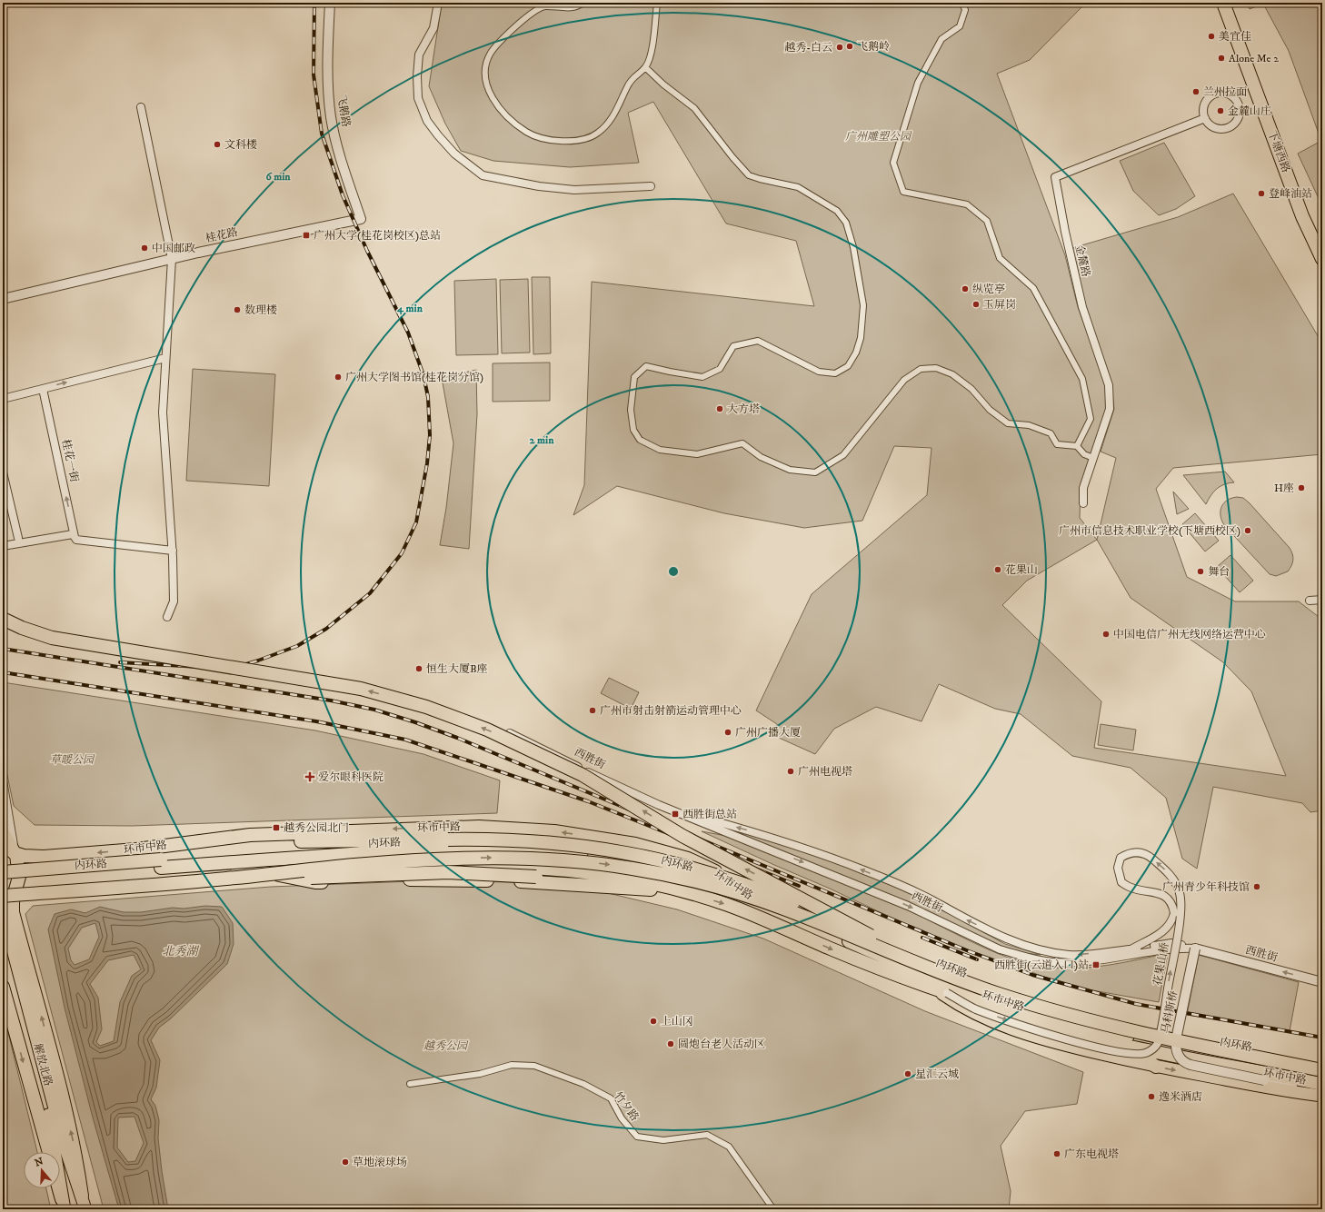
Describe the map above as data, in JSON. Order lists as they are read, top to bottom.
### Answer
{
  "streets": {
    "highway": ["下塘西路", "环市中路", "内环路"],
    "main road": ["解放北路"],
    "street": [
      "飞鹅路",
      "桂花路",
      "金麓路",
      "桂花一街",
      "西胜街",
      "花果山桥",
      "马科斯桥",
      "竹夕路"
    ]
  },
  "crossings": [
    ["飞鹅路", "桂花路"],
    ["西胜街", "花果山桥"],
    ["西胜街", "马科斯桥"],
    ["环市中路", "花果山桥"]
  ],
  "water": ["北秀湖"],
  "parks": ["广州雕塑公园", "草暖公园", "越秀公园"],
  "places": {
    "other": [
      "美宜佳",
      "飞鹅岭",
      "越秀-白云",
      "Alone Me 2",
      "兰州拉面",
      "金麓山庄",
      "文科楼",
      "登峰油站",
      "中国邮政",
      "纵览亭",
      "玉屏岗",
      "数理楼",
      "广州大学图书馆(桂花岗分馆)",
      "大方塔",
      "H座",
      "广州市信息技术职业学校(下塘西校区)",
      "花果山",
      "舞台",
      "中国电信广州无线网络运营中心",
      "恒生大厦B座",
      "广州市射击射箭运动管理中心",
      "广州广播大厦",
      "广州电视塔",
      "广州青少年科技馆",
      "上山冈",
      "圆炮台老人活动区",
      "星汇云城",
      "逸米酒店",
      "广东电视塔",
      "草地滚球场"
    ],
    "transit": [
      "广州大学(桂花岗校区)总站",
      "西胜街总站",
      "越秀公园北门",
      "西胜街(云道入口)站"
    ],
    "health": ["爱尔眼科医院"]
  },
  "north": "top",
  "rings": ["6 min", "4 min", "2 min"]
}
